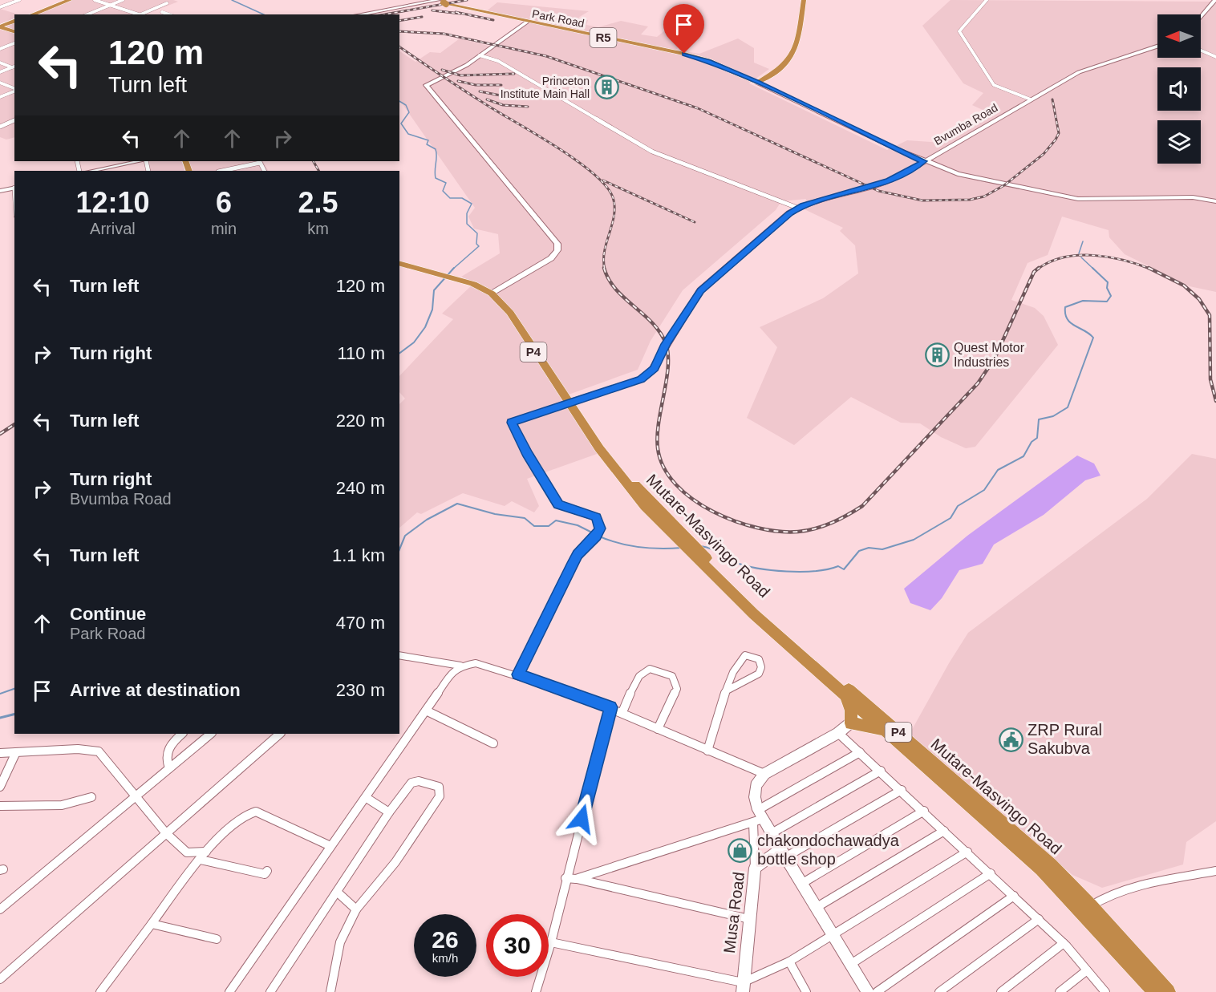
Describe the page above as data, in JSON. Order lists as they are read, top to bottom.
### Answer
{
  "streets": {
    "highway": [
      "Park Road",
      "R5",
      "P4",
      "Mutare-Masvingo Road"
    ],
    "street": ["Bvumba Road", "Musa Road"]
  },
  "crossings": [
    ["Bvumba Road", "P4"],
    ["Bvumba Road", "Mutare-Masvingo Road"],
    ["P4", "Mutare-Masvingo Road"]
  ],
  "places": {
    "building": ["Princeton Institute Main Hall", "Quest Motor Industries"],
    "public building": ["ZRP Rural Sakubva"],
    "shop": ["chakondochawadya bottle shop"]
  },
  "north": "left",
  "page": {
    "turn": ["120 m", "Turn left"],
    "eta": [
      "12:10",
      "Arrival",
      "6",
      "min",
      "2.5",
      "km"
    ],
    "list": [
      {
        "name": "Turn left",
        "value": "120 m"
      },
      {
        "name": "Turn right",
        "value": "110 m"
      },
      {
        "name": "Turn left",
        "value": "220 m"
      },
      {
        "name": "Turn right",
        "note": "Bvumba Road",
        "value": "240 m"
      },
      {
        "name": "Turn left",
        "value": "1.1 km"
      },
      {
        "name": "Continue",
        "note": "Park Road",
        "value": "470 m"
      },
      {
        "name": "Arrive at destination",
        "value": "230 m"
      }
    ],
    "speed": "26 km/h",
    "limit": "30"
  }
}
